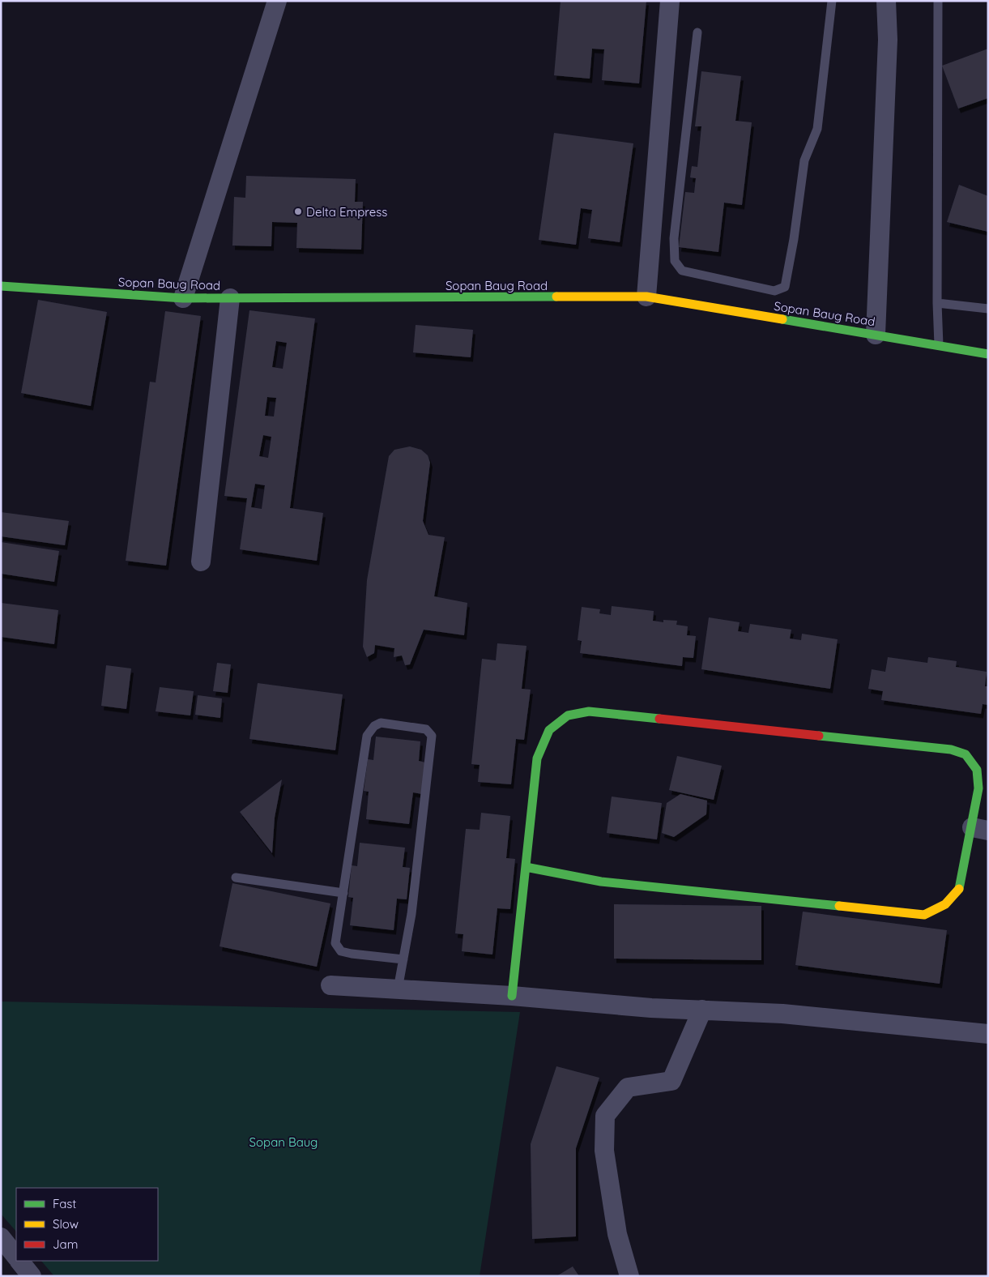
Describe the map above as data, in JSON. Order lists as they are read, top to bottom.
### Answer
{
  "streets": {
    "street": ["Sopan Baug Road"]
  },
  "parks": ["Sopan Baug"],
  "places": ["Delta Empress"],
  "legend": ["Fast", "Slow", "Jam"]
}
